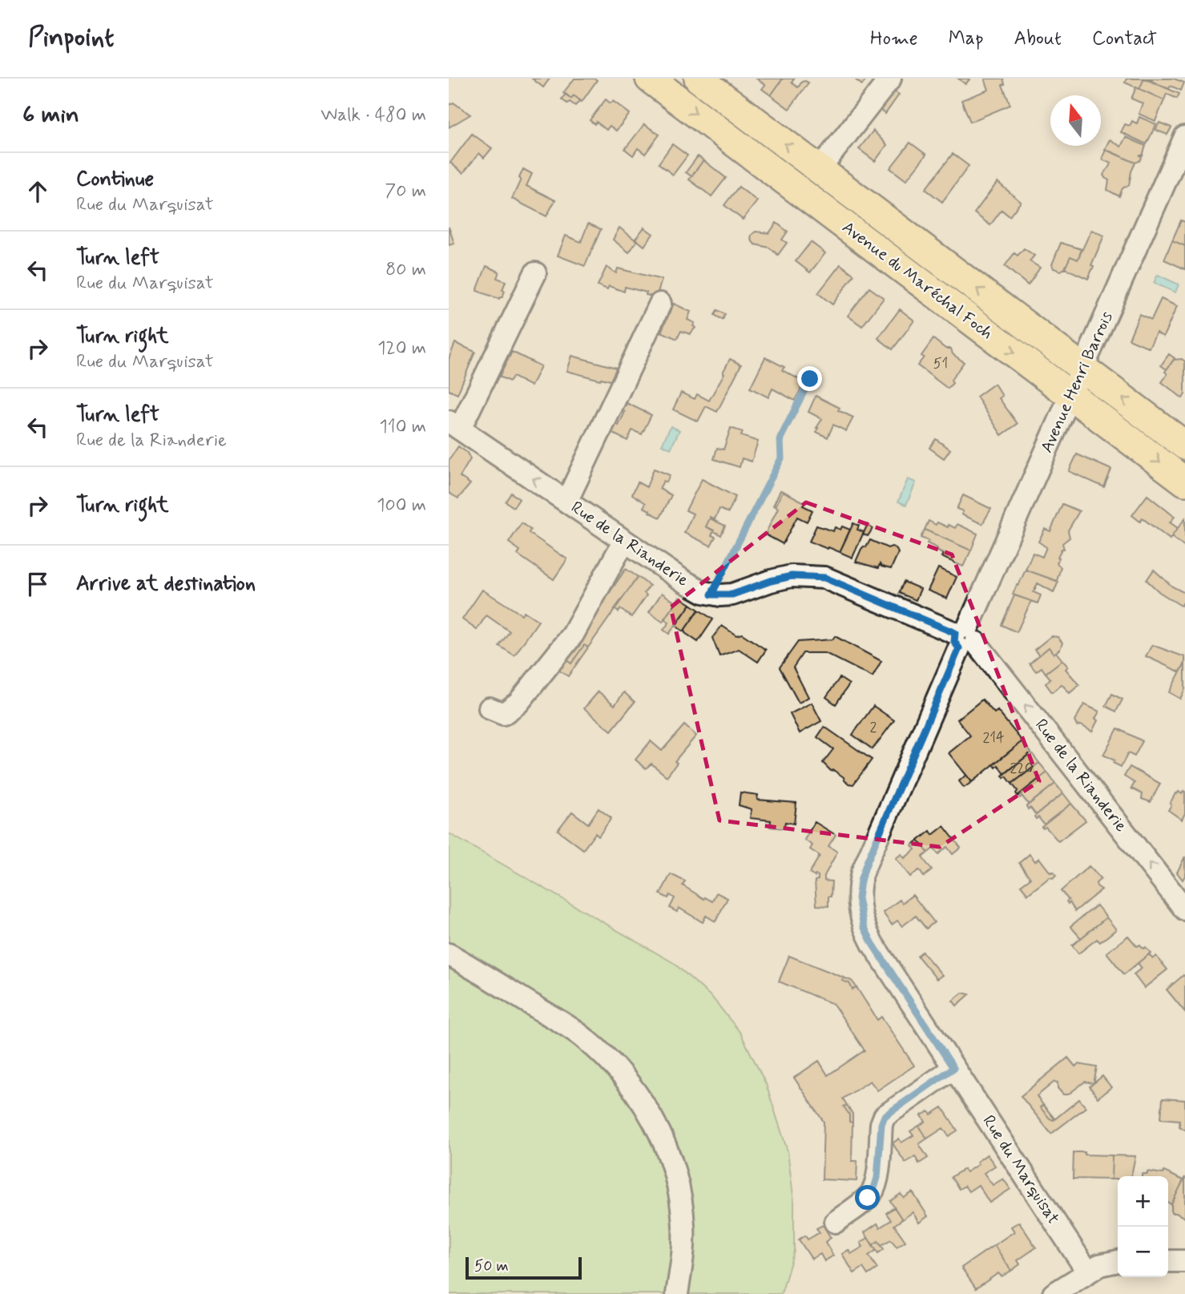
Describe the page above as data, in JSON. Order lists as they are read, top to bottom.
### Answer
{
  "streets": {
    "main road": ["Avenue du Maréchal Foch"],
    "street": ["Avenue Henri Barrois", "Rue de la Rianderie", "Rue du Marquisat"]
  },
  "crossings": [
    ["Avenue du Maréchal Foch", "Avenue Henri Barrois"],
    ["Avenue Henri Barrois", "Rue de la Rianderie"],
    ["Avenue Henri Barrois", "Rue du Marquisat"],
    ["Rue de la Rianderie", "Rue du Marquisat"]
  ],
  "one_way": ["Rue de la Rianderie"],
  "house_numbers": [
    "51",
    "2",
    "214",
    "220"
  ],
  "scale_bar": "50 m",
  "north": "top",
  "page": {
    "header": "Pinpoint",
    "nav": [
      "Home",
      "Map",
      "About",
      "Contact"
    ],
    "heading": ["6 min", "Walk · 480 m"],
    "list": [
      ["Continue", "Rue du Marquisat", "70 m"],
      ["Turn left", "Rue du Marquisat", "80 m"],
      ["Turn right", "Rue du Marquisat", "120 m"],
      ["Turn left", "Rue de la Rianderie", "110 m"],
      ["Turn right", "100 m"],
      "Arrive at destination"
    ],
    "map_buttons": ["+", "−"],
    "scale": "50 m"
  }
}
